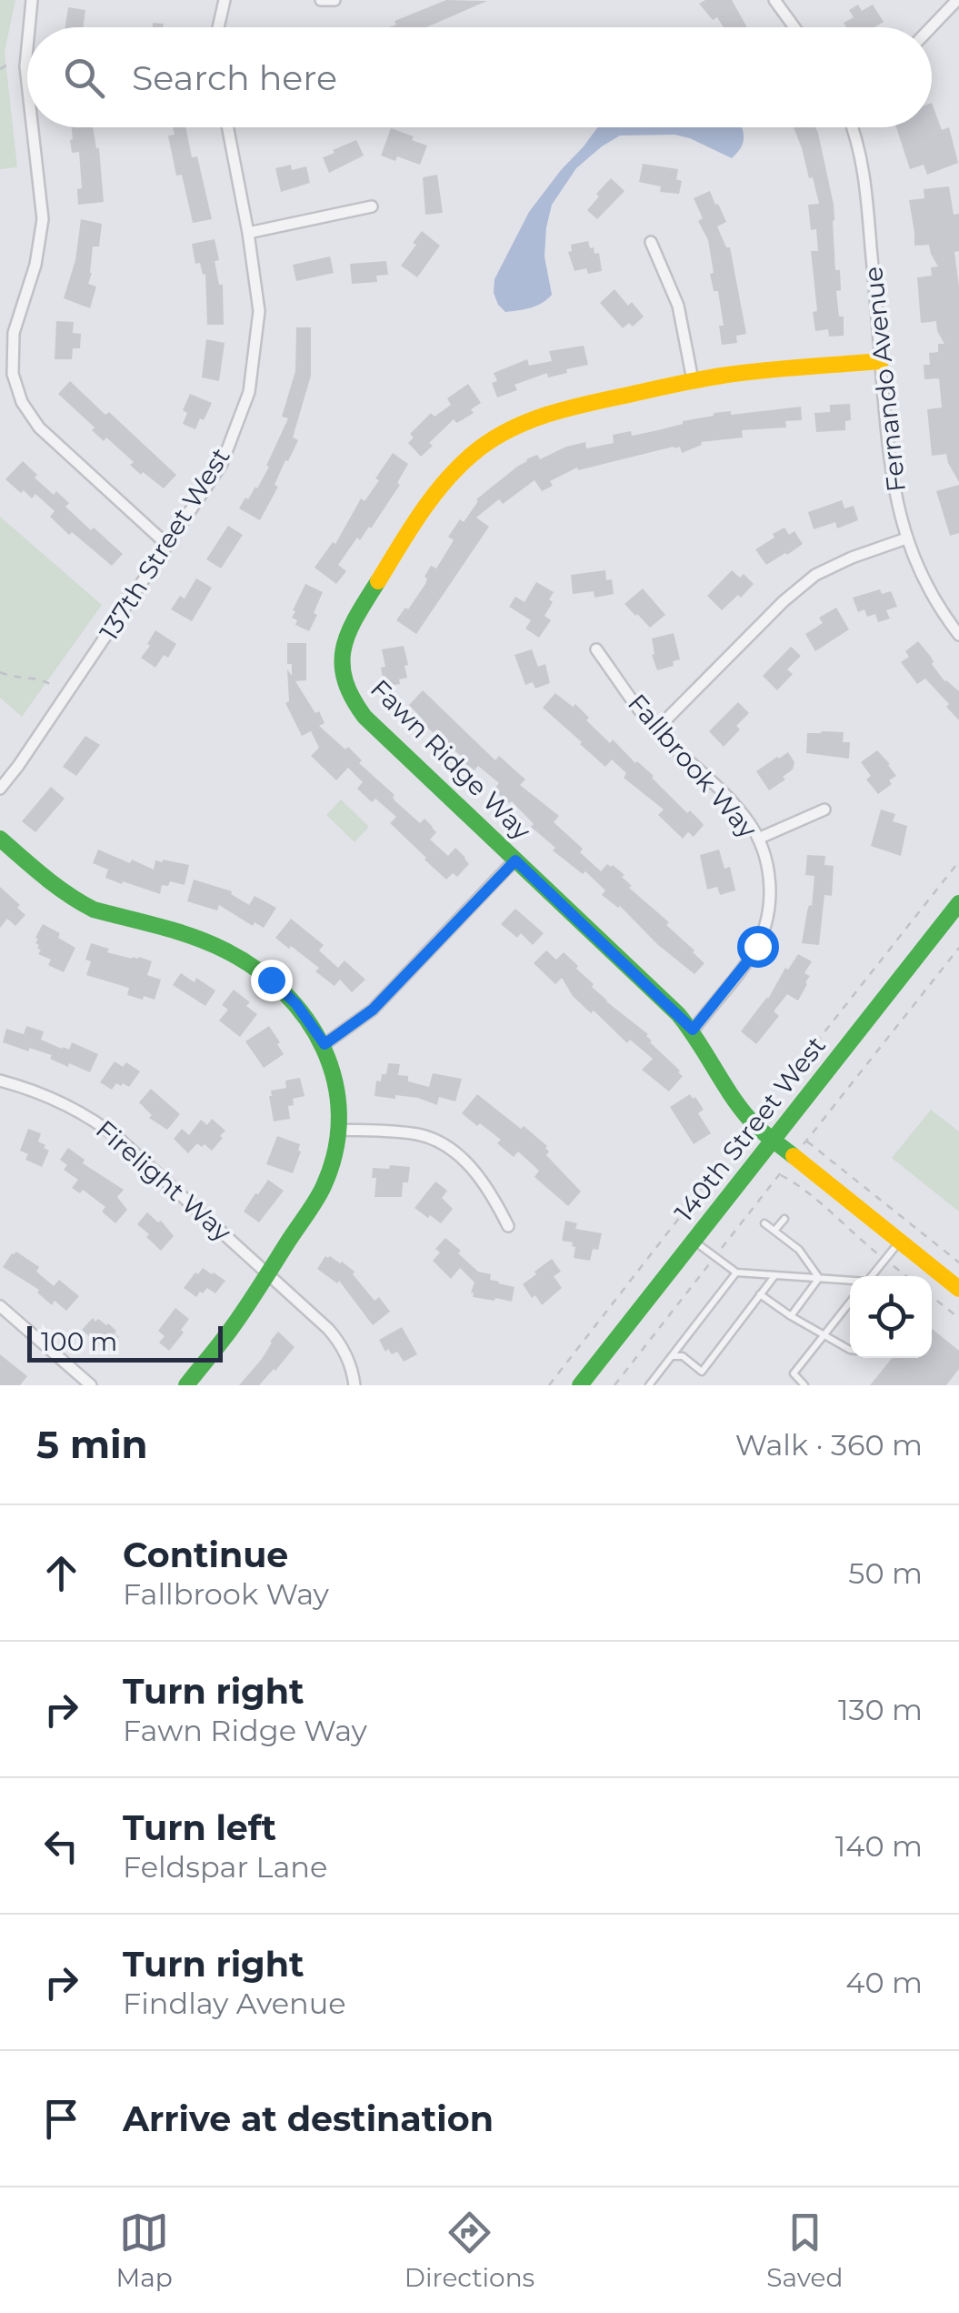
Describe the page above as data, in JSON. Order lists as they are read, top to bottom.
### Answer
{
  "streets": {
    "street": [
      "Fernando Avenue",
      "137th Street West",
      "Fawn Ridge Way",
      "Fallbrook Way",
      "140th Street West",
      "Firelight Way"
    ]
  },
  "crossings": [
    ["Fernando Avenue", "Fawn Ridge Way"],
    ["Fawn Ridge Way", "Fallbrook Way"],
    ["Fawn Ridge Way", "140th Street West"]
  ],
  "scale_bar": "100 m",
  "page": {
    "search": "Search here",
    "scale": "100 m",
    "heading": ["5 min", "Walk · 360 m"],
    "list": [
      ["Continue", "Fallbrook Way", "50 m"],
      ["Turn right", "Fawn Ridge Way", "130 m"],
      ["Turn left", "Feldspar Lane", "140 m"],
      ["Turn right", "Findlay Avenue", "40 m"],
      "Arrive at destination"
    ],
    "nav": ["Map", "Directions", "Saved"]
  }
}
